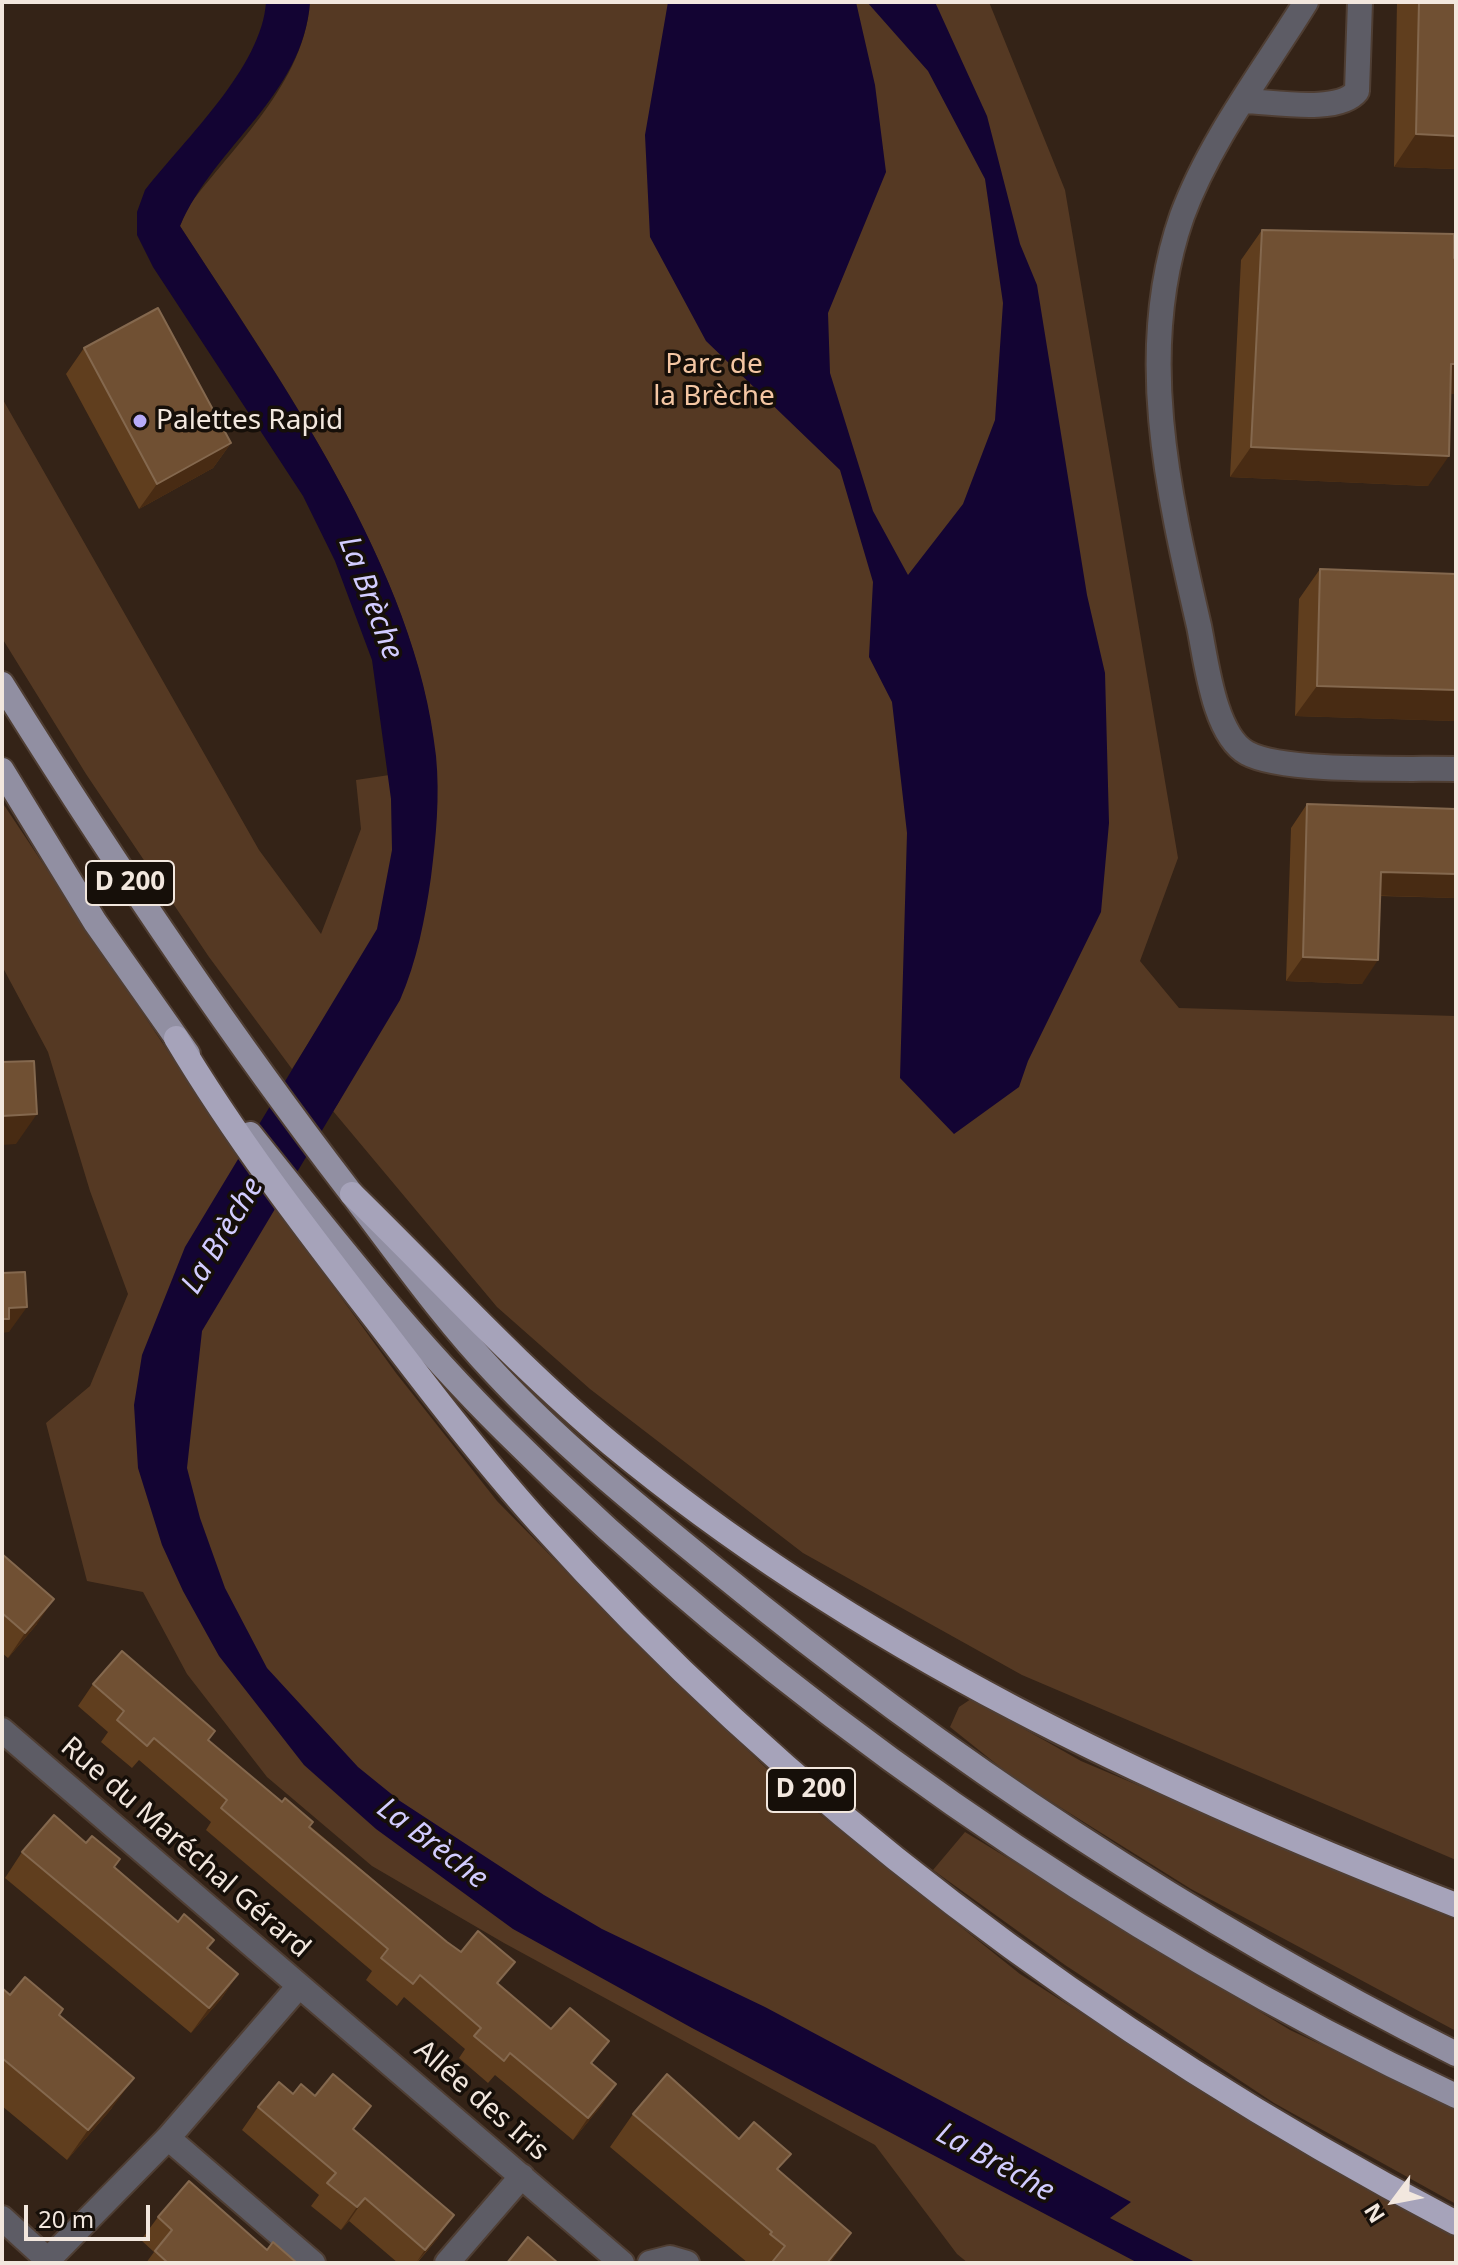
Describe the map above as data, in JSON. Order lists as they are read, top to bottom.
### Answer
{
  "streets": {
    "highway": ["D 200"],
    "street": ["Rue du Maréchal Gérard", "Allée des Iris"]
  },
  "crossings": [
    ["Rue du Maréchal Gérard", "Allée des Iris"]
  ],
  "water": ["La Brèche"],
  "parks": ["Parc de la Brèche"],
  "places": ["Palettes Rapid"],
  "scale_bar": "20 m",
  "north": "bottom left"
}
